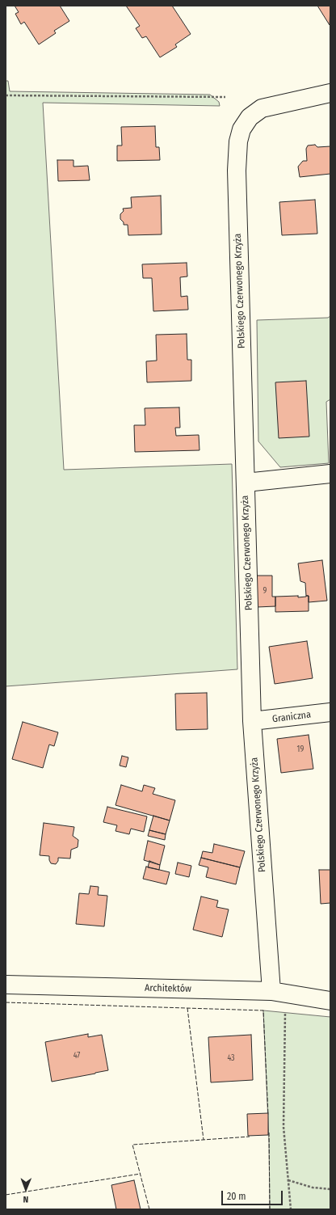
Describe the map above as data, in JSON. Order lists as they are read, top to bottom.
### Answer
{
  "streets": {
    "street": ["Polskiego Czerwonego Krzyża", "Graniczna", "Architektów"]
  },
  "crossings": [
    ["Polskiego Czerwonego Krzyża", "Graniczna"],
    ["Polskiego Czerwonego Krzyża", "Architektów"]
  ],
  "house_numbers": [
    "9",
    "19",
    "47",
    "43"
  ],
  "scale_bar": "20 m",
  "north": "bottom"
}
